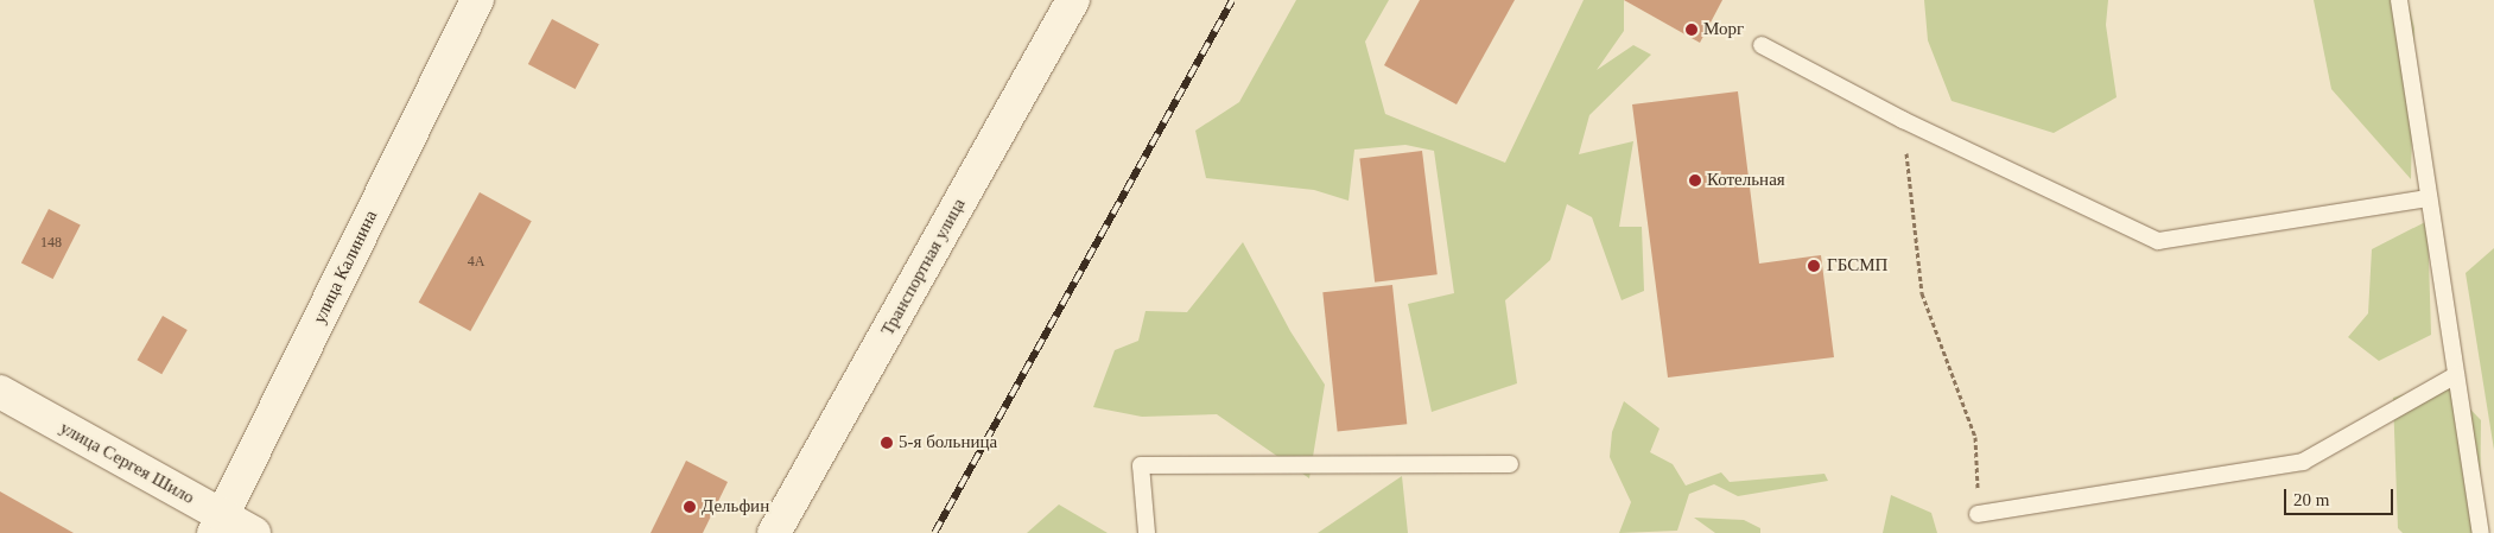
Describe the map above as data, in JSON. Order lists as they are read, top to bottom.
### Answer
{
  "streets": {
    "street": ["улица Калинина", "Транспортная улица", "улица Сергея Шило"]
  },
  "crossings": [
    ["улица Калинина", "улица Сергея Шило"]
  ],
  "places": [
    "Морг",
    "Котельная",
    "ГБСМП",
    "5-я больница",
    "Дельфин"
  ],
  "house_numbers": ["148", "4А"],
  "scale_bar": "20 m"
}
